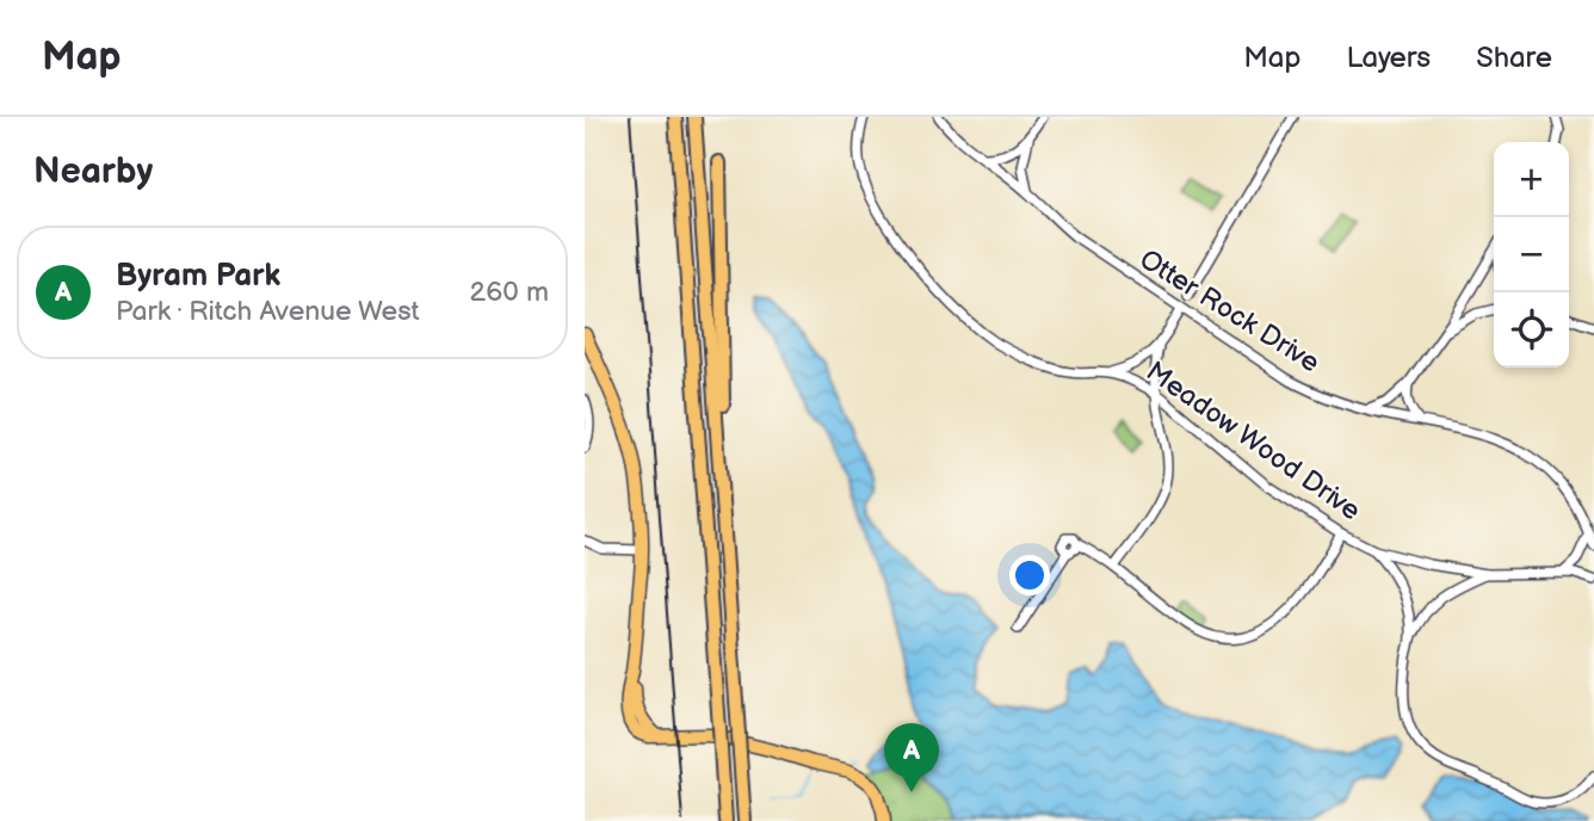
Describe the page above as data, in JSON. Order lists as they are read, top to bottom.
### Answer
{
  "streets": {
    "street": ["Otter Rock Drive", "Meadow Wood Drive"]
  },
  "page": {
    "header": "Map",
    "nav": ["Map", "Layers", "Share"],
    "heading": "Nearby",
    "map_buttons": ["+", "−"],
    "list": [
      {
        "mark": "A",
        "name": "Byram Park",
        "note": "Park · Ritch Avenue West",
        "value": "260 m"
      }
    ],
    "pins": "A"
  }
}
